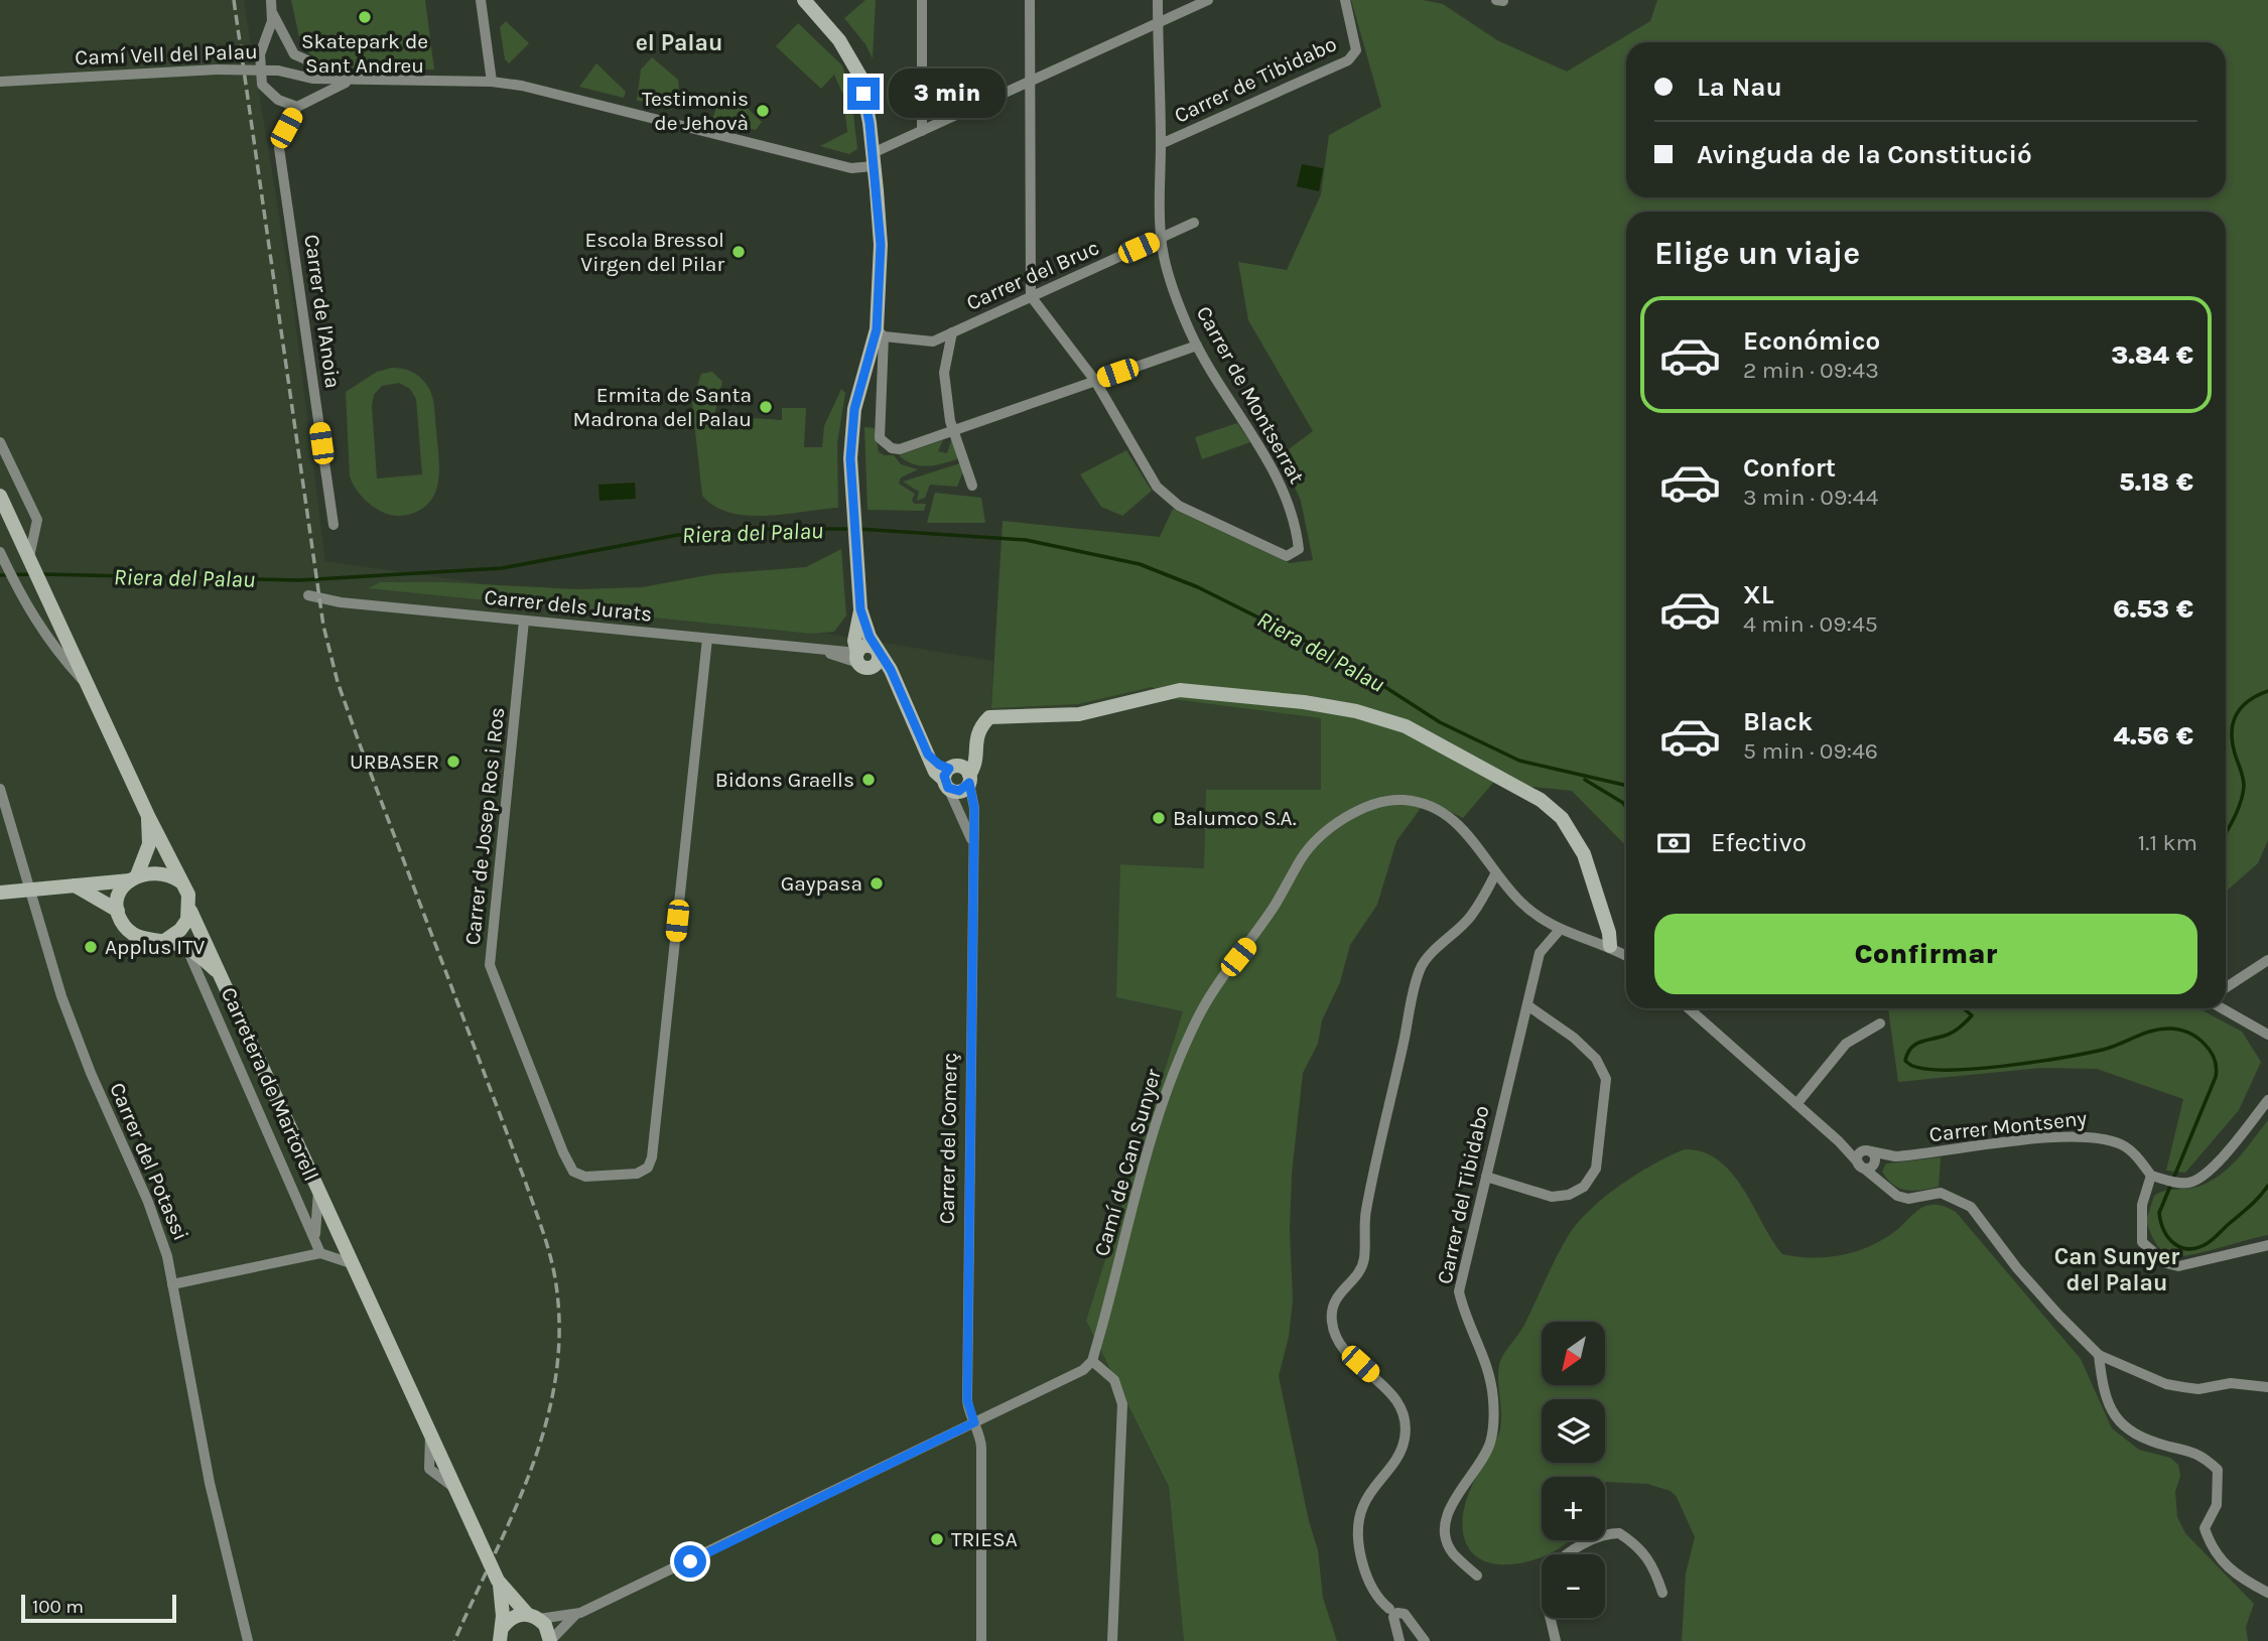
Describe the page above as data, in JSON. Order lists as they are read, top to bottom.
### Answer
{
  "streets": {
    "street": [
      "Camí Vell del Palau",
      "Carrer de Tibidabo",
      "Carrer del Bruc",
      "Carrer de l'Anoia",
      "Carrer de Montserrat",
      "Carrer dels Jurats",
      "Carrer de Josep Ros i Ros",
      "Carretera de Martorell",
      "Carrer Montseny",
      "Carrer del Comerç",
      "Carrer del Potassi",
      "Camí de Can Sunyer",
      "Carrer del Tibidabo"
    ]
  },
  "crossings": [
    ["Carrer de Tibidabo", "Carrer de Montserrat"],
    ["Carrer del Bruc", "Carrer de Montserrat"],
    ["Carrer dels Jurats", "Carrer de Josep Ros i Ros"],
    ["Carrer dels Jurats", "Carrer del Comerç"]
  ],
  "districts": ["el Palau", "Can Sunyer del Palau"],
  "water": ["Riera del Palau"],
  "places": [
    "Skatepark de Sant Andreu",
    "Testimonis de Jehovà",
    "Escola Bressol Virgen del Pilar",
    "Ermita de Santa Madrona del Palau",
    "URBASER",
    "Bidons Graells",
    "Balumco S.A.",
    "Gaypasa",
    "Applus ITV",
    "TRIESA"
  ],
  "scale_bar": "100 m",
  "north": "bottom left",
  "page": {
    "banner": ["La Nau", "Avinguda de la Constitució"],
    "bubble": "3 min",
    "heading": "Elige un viaje",
    "list": [
      {
        "name": "Económico",
        "note": "2 min · 09:43",
        "value": "3.84 €"
      },
      {
        "name": "Confort",
        "note": "3 min · 09:44",
        "value": "5.18 €"
      },
      {
        "name": "XL",
        "note": "4 min · 09:45",
        "value": "6.53 €"
      },
      {
        "name": "Black",
        "note": "5 min · 09:46",
        "value": "4.56 €"
      }
    ],
    "pay": ["Efectivo", "1.1 km"],
    "buttons": "Confirmar",
    "map_buttons": ["+", "−"],
    "scale": "100 m"
  }
}
